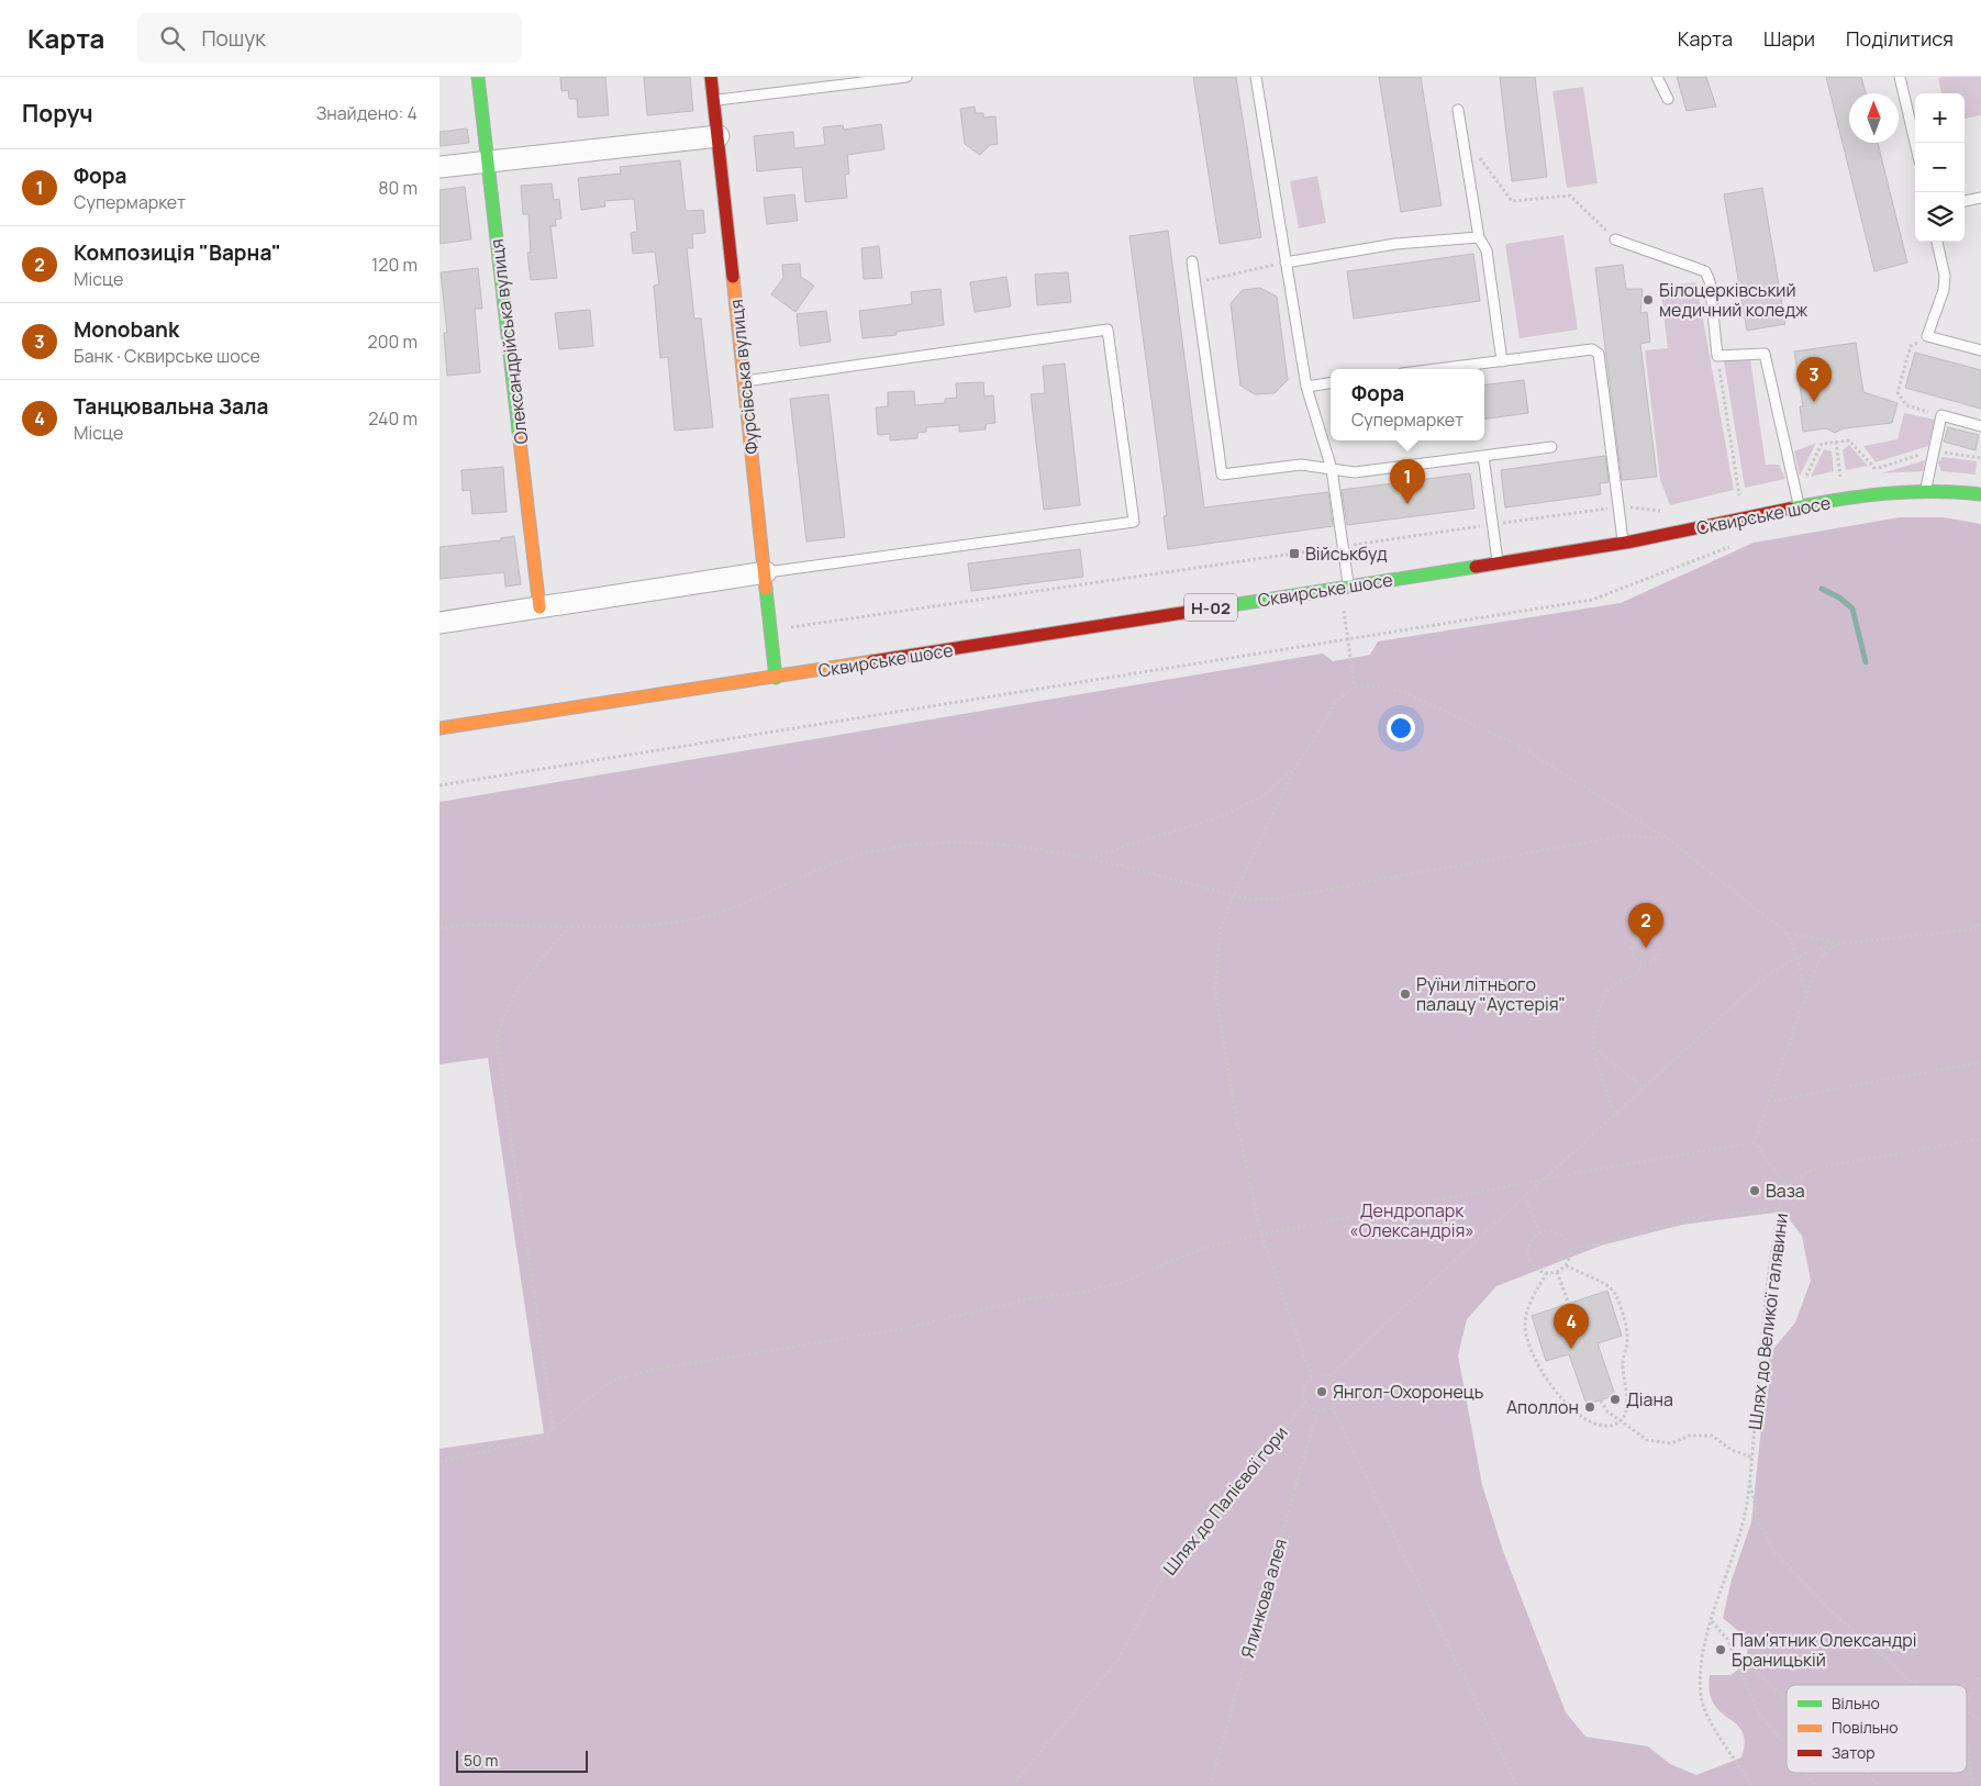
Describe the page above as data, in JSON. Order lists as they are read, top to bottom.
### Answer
{
  "streets": {
    "main road": [
      "Олександрійська вулиця",
      "Фурсівська вулиця",
      "Сквирське шосе",
      "Н-02"
    ],
    "path": ["Шлях до Великої галявини", "Шлях до Палієвої гори", "Ялинкова алея"]
  },
  "crossings": [
    ["Фурсівська вулиця", "Сквирське шосе"],
    ["Шлях до Палієвої гори", "Ялинкова алея"]
  ],
  "parks": ["Дендропарк «Олександрія»"],
  "places": {
    "other": [
      "Білоцерківський медичний коледж",
      "Руїни літнього палацу \"Аустерія\"",
      "Ваза",
      "Янгол-Охоронець",
      "Діана",
      "Аполлон",
      "Пам'ятник Олександрі Браницькій"
    ],
    "transit": ["Військбуд"]
  },
  "legend": ["Вільно", "Повільно", "Затор"],
  "scale_bar": "50 m",
  "north": "top",
  "page": {
    "header": "Карта",
    "search": "Пошук",
    "nav": ["Карта", "Шари", "Поділитися"],
    "heading": ["Поруч", "Знайдено: 4"],
    "map_buttons": ["+", "−"],
    "list": [
      {
        "mark": "1",
        "name": "Фора",
        "note": "Супермаркет",
        "value": "80 m"
      },
      {
        "mark": "2",
        "name": "Композиція \"Варна\"",
        "note": "Місце",
        "value": "120 m"
      },
      {
        "mark": "3",
        "name": "Monobank",
        "note": "Банк · Сквирське шосе",
        "value": "200 m"
      },
      {
        "mark": "4",
        "name": "Танцювальна Зала",
        "note": "Місце",
        "value": "240 m"
      }
    ],
    "pins": [
      "3",
      "1",
      "2",
      "4"
    ],
    "popup": ["Фора", "Супермаркет"],
    "scale": "50 m"
  }
}
